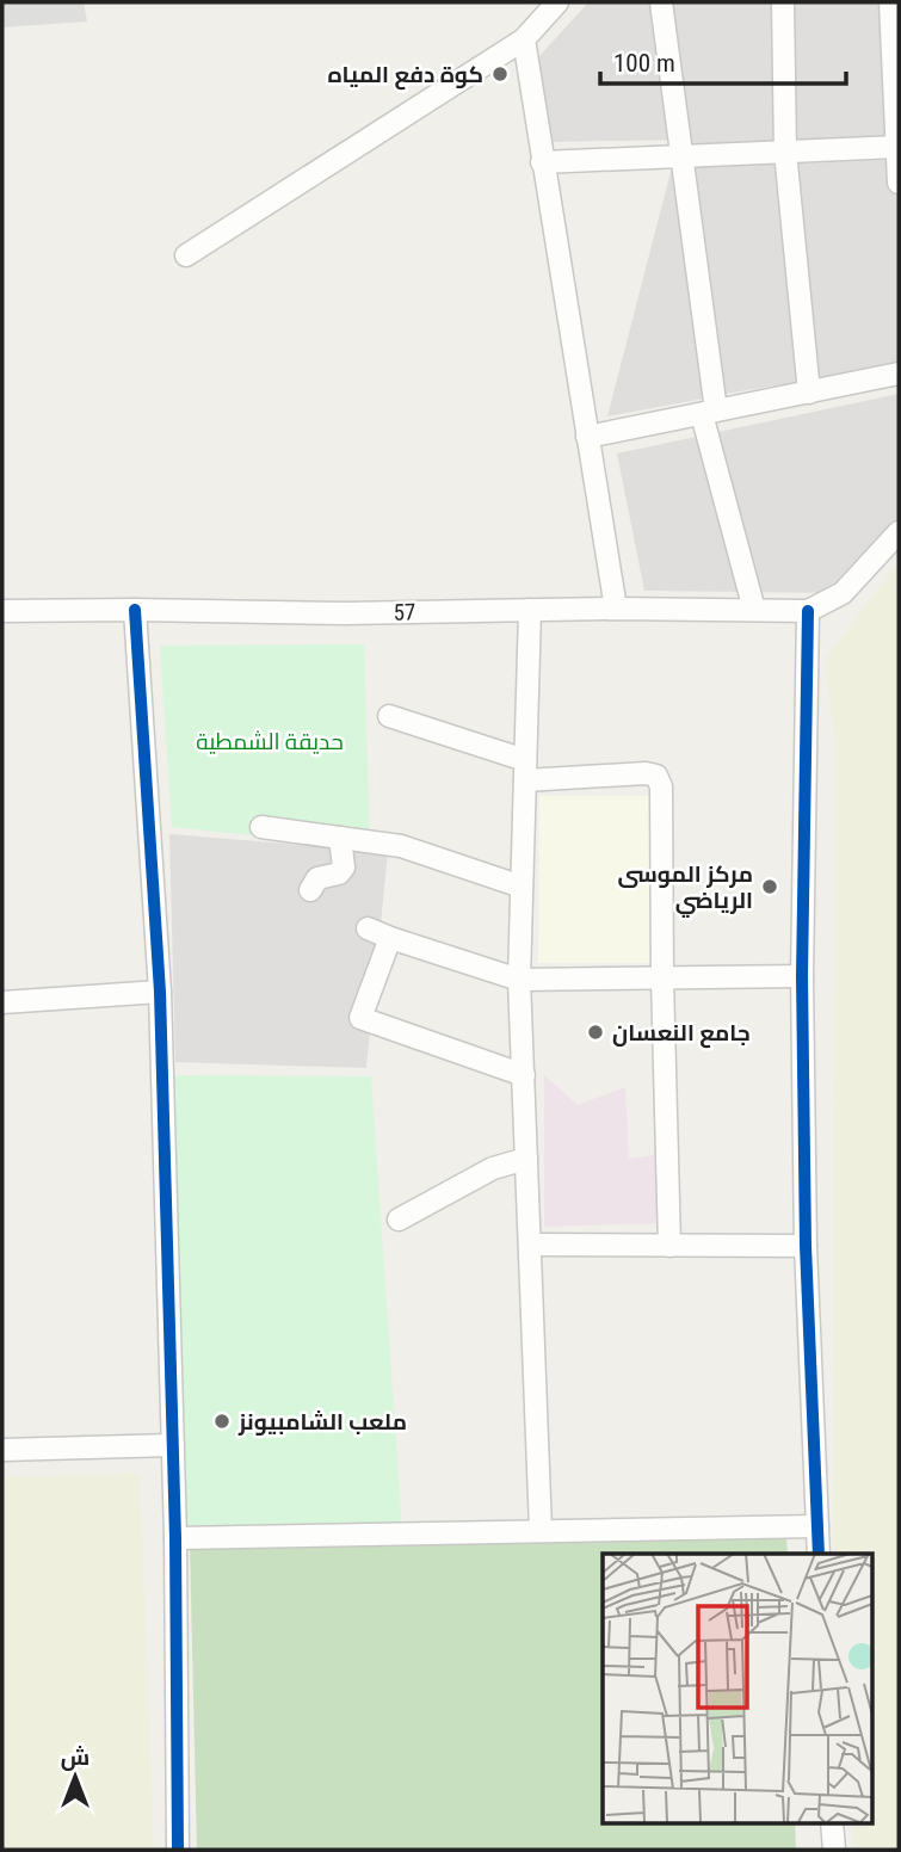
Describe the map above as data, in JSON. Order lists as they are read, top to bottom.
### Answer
{
  "streets": {
    "street": ["57"]
  },
  "parks": ["حديقة الشمطية"],
  "places": [
    "كوة دفع المياه",
    "مركز الموسى الرياضي",
    "جامع النعسان",
    "ملعب الشامبيونز"
  ],
  "scale_bar": "100 m",
  "north": "top"
}
